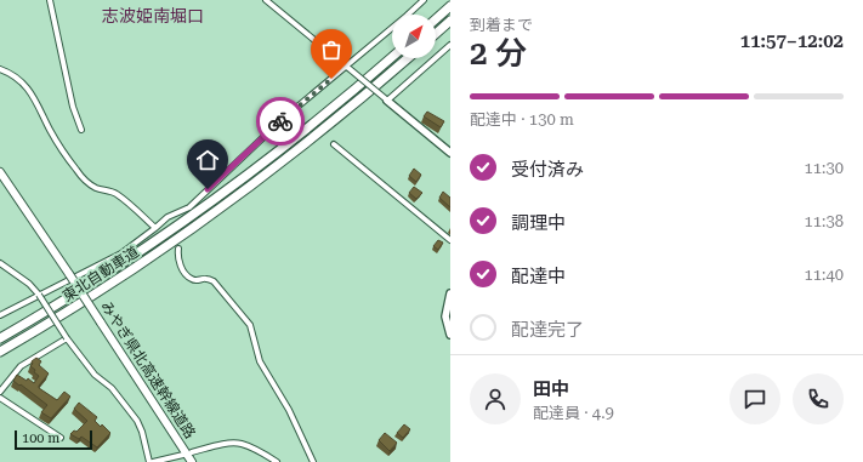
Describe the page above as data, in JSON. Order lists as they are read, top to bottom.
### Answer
{
  "streets": {
    "highway": ["東北自動車道"],
    "main road": ["みやぎ県北高速幹線道路"]
  },
  "districts": ["志波姫南堀口"],
  "scale_bar": "100 m",
  "north": "top right",
  "page": {
    "heading": ["2 分", "到着まで", "11:57–12:02"],
    "panel": ["田中", "配達員 · 4.9"],
    "bar": "配達中 · 130 m",
    "list": [
      ["受付済み", "11:30"],
      ["調理中", "11:38"],
      ["配達中", "11:40"],
      "配達完了"
    ],
    "scale": "100 m"
  }
}
